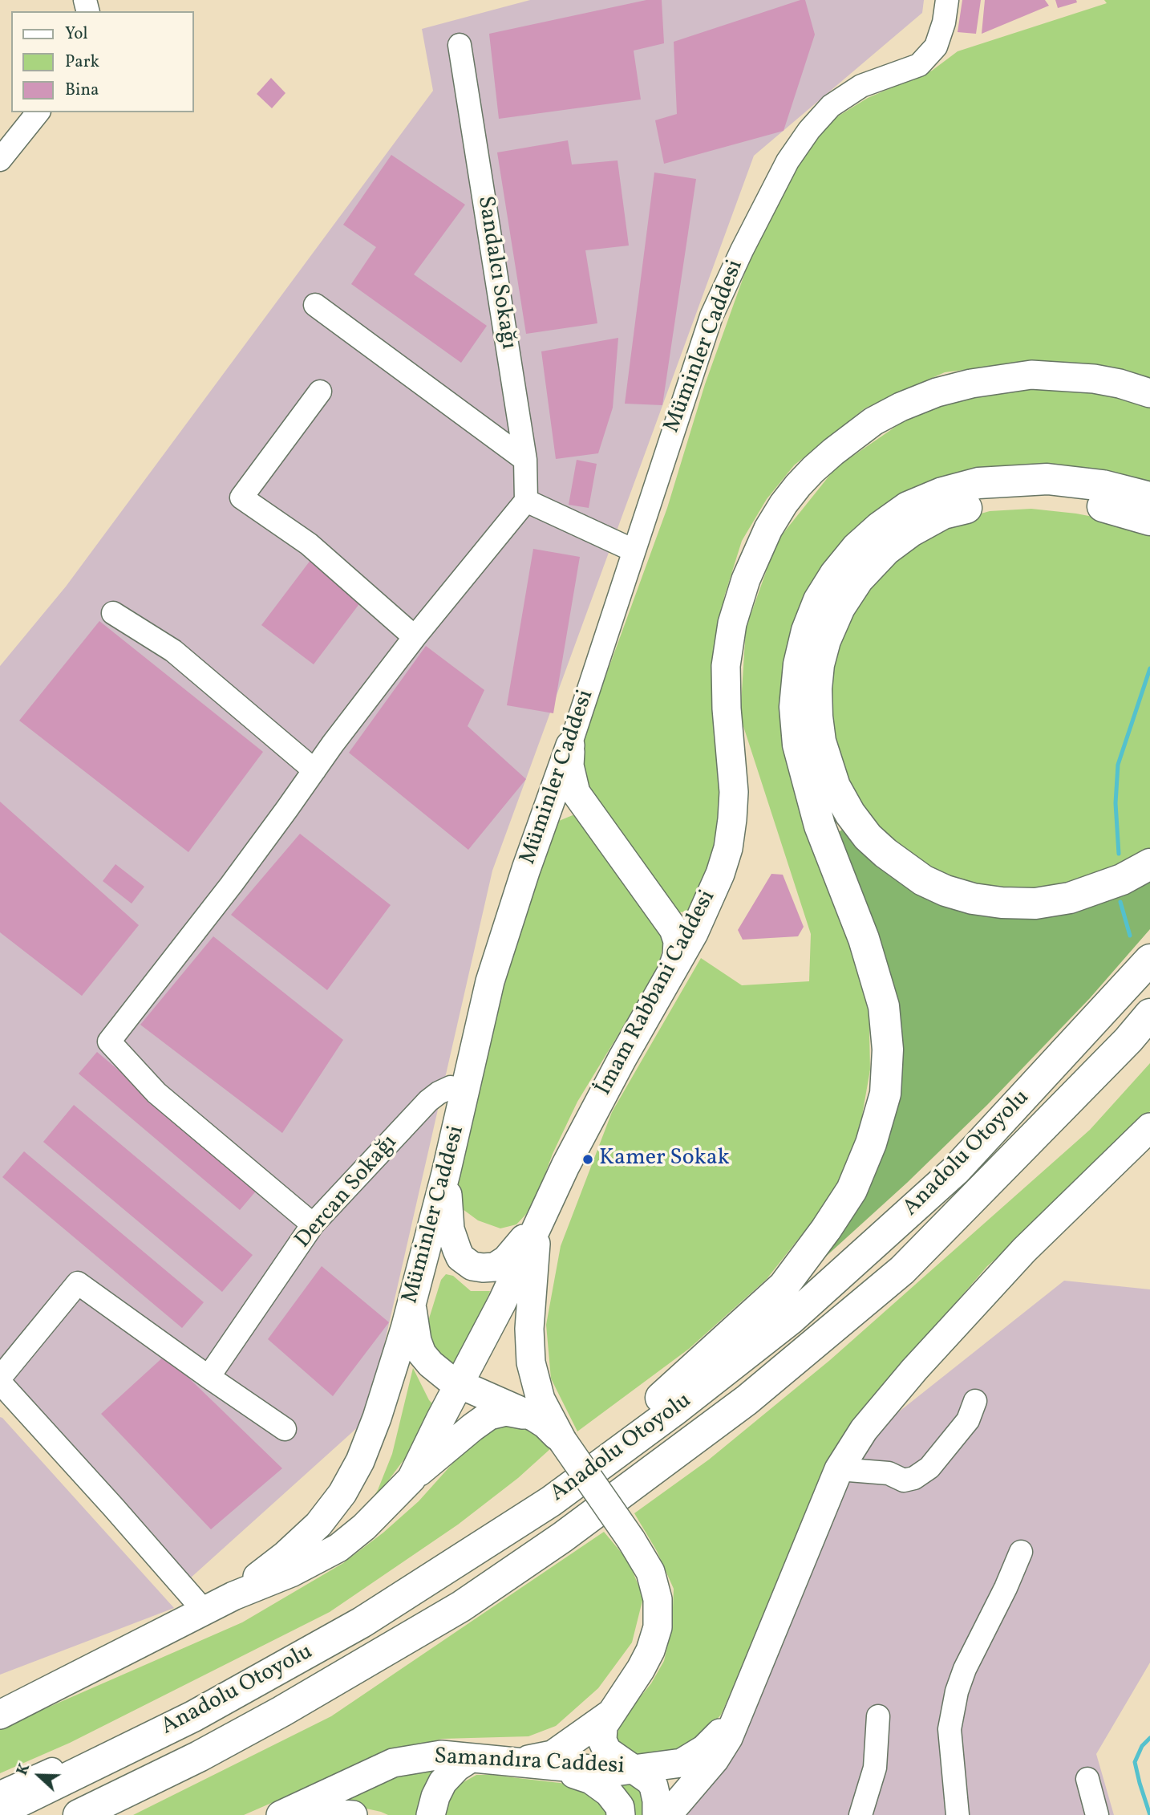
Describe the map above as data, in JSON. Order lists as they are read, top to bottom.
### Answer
{
  "streets": {
    "highway": ["Anadolu Otoyolu"],
    "main road": ["Müminler Caddesi", "İmam Rabbani Caddesi", "Samandıra Caddesi"],
    "street": ["Sandalcı Sokağı", "Dercan Sokağı"]
  },
  "crossings": [
    ["Müminler Caddesi", "İmam Rabbani Caddesi"],
    ["Müminler Caddesi", "Dercan Sokağı"]
  ],
  "places": ["Kamer Sokak"],
  "legend": ["Yol", "Park", "Bina"],
  "north": "left"
}
